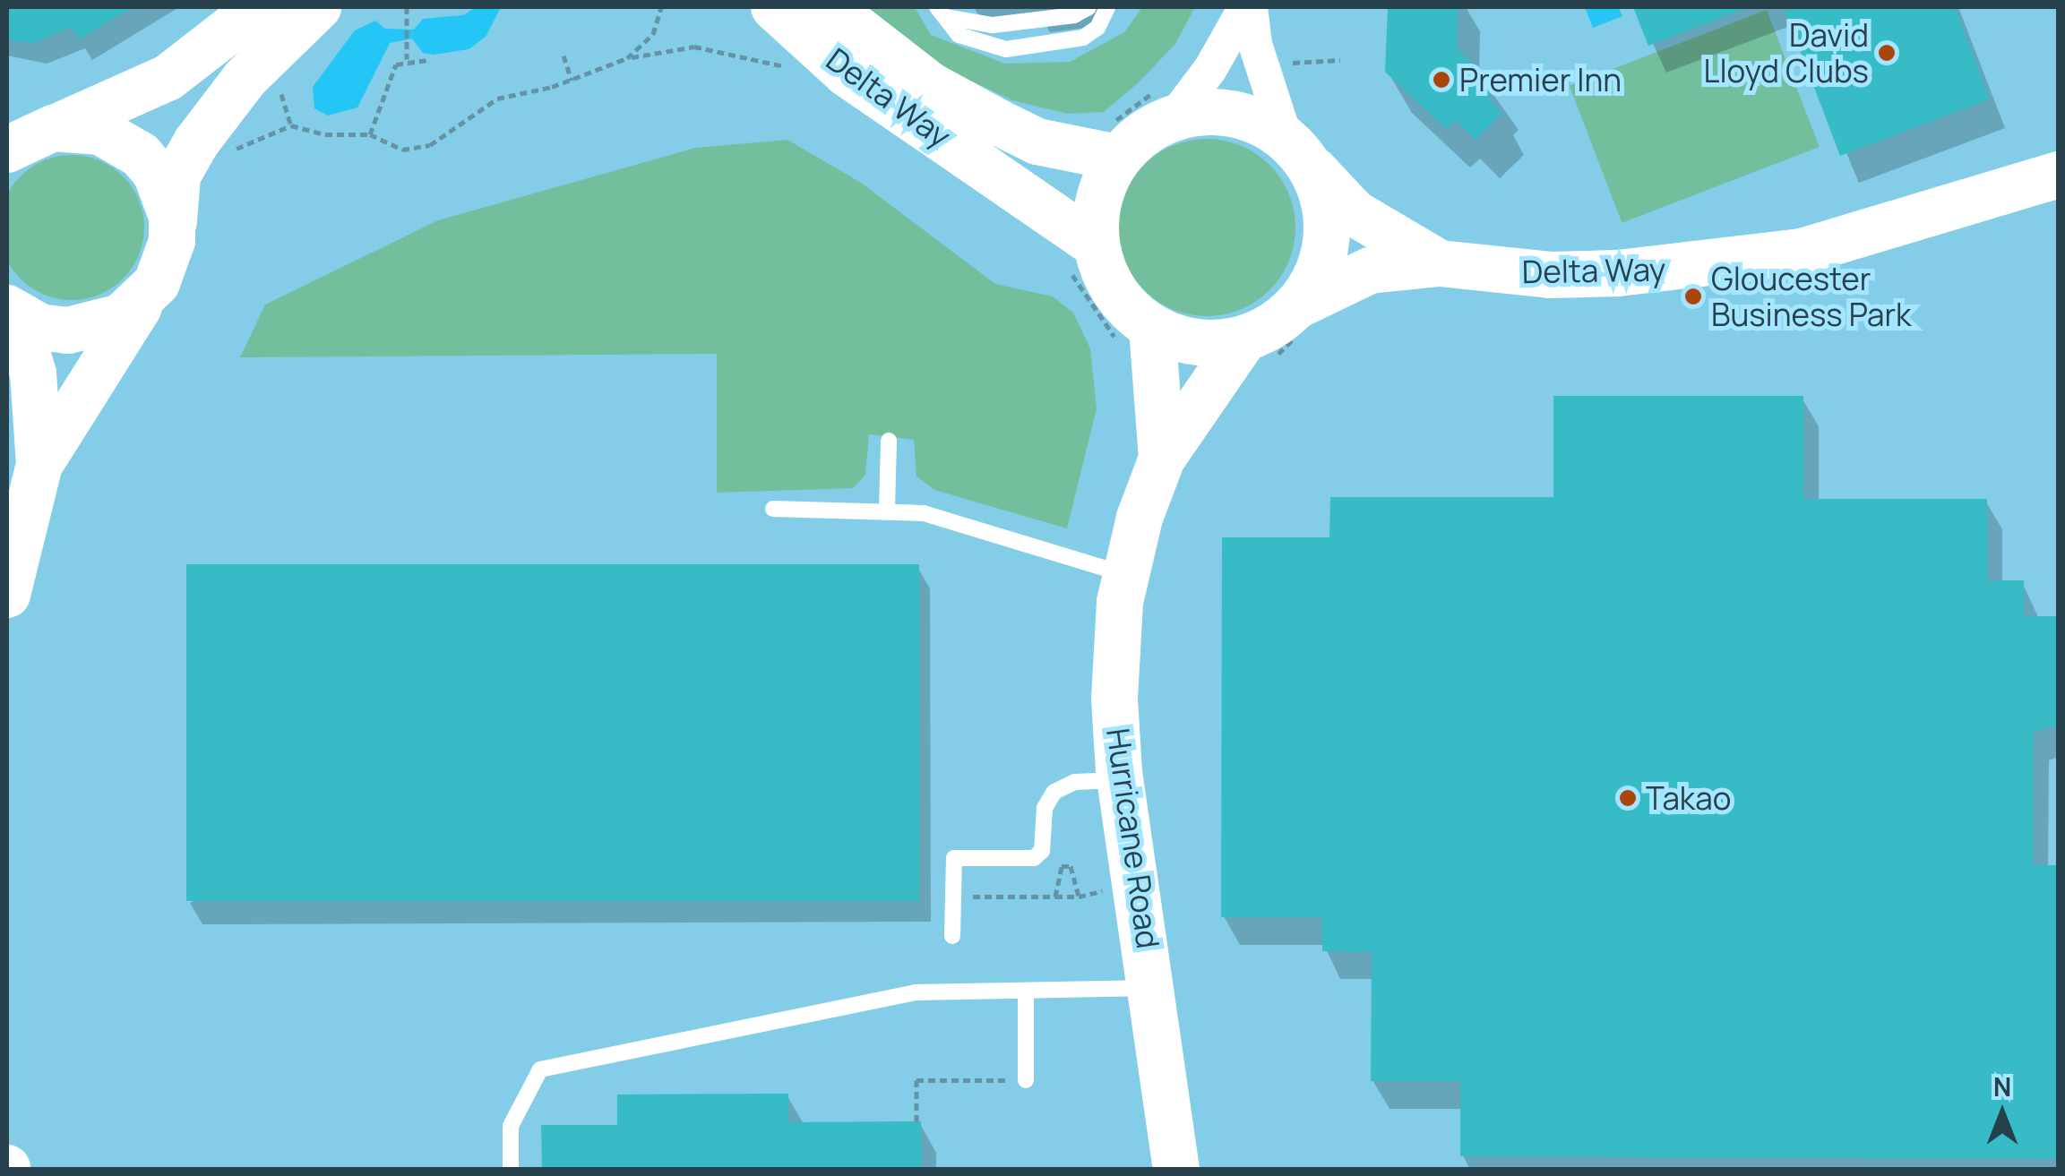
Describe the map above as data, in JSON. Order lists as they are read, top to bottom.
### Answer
{
  "streets": {
    "street": ["Delta Way", "Hurricane Road"]
  },
  "crossings": [
    ["Delta Way", "Hurricane Road"]
  ],
  "places": [
    "David Lloyd Clubs",
    "Premier Inn",
    "Gloucester Business Park",
    "Takao"
  ],
  "north": "top"
}
